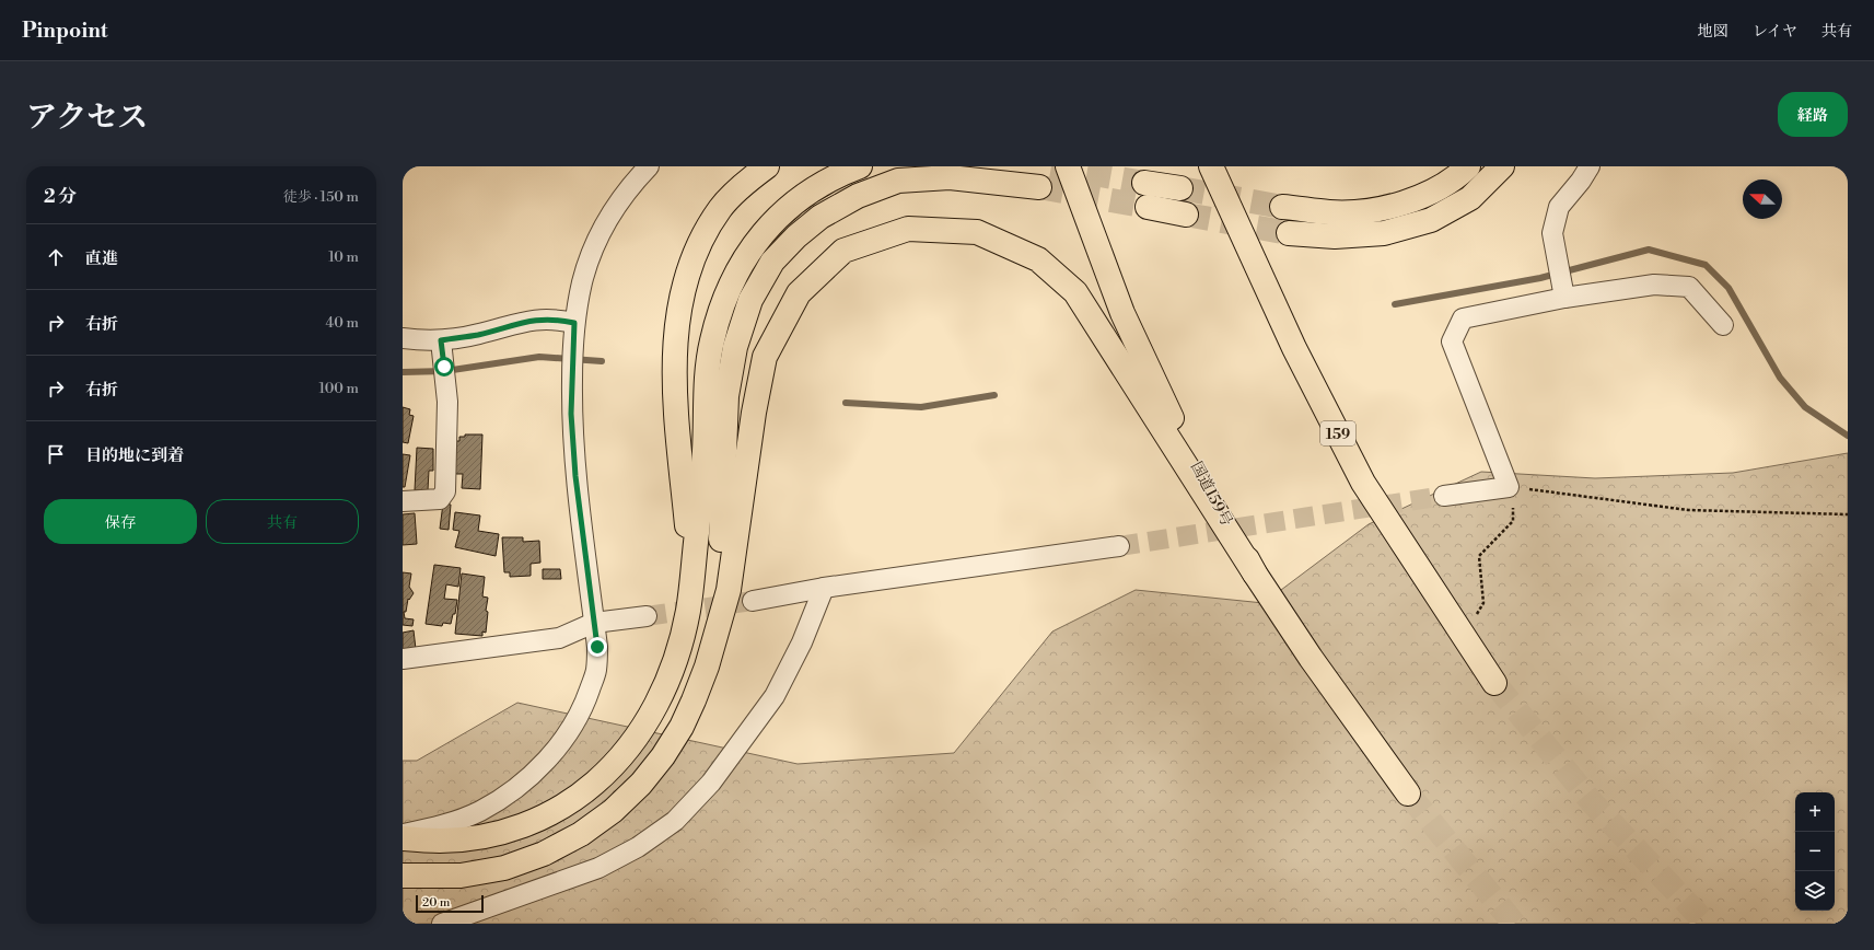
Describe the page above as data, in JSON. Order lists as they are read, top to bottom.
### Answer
{
  "streets": {
    "highway": ["159", "国道159号"]
  },
  "scale_bar": "20 m",
  "north": "left",
  "page": {
    "header": "Pinpoint",
    "nav": ["地図", "レイヤ", "共有"],
    "title": "アクセス",
    "buttons": [
      "経路",
      ["保存", "共有"]
    ],
    "heading": ["2 分", "徒歩 · 150 m"],
    "list": [
      ["直進", "10 m"],
      ["右折", "40 m"],
      ["右折", "100 m"],
      "目的地に到着"
    ],
    "map_buttons": ["+", "−"],
    "scale": "20 m"
  }
}
